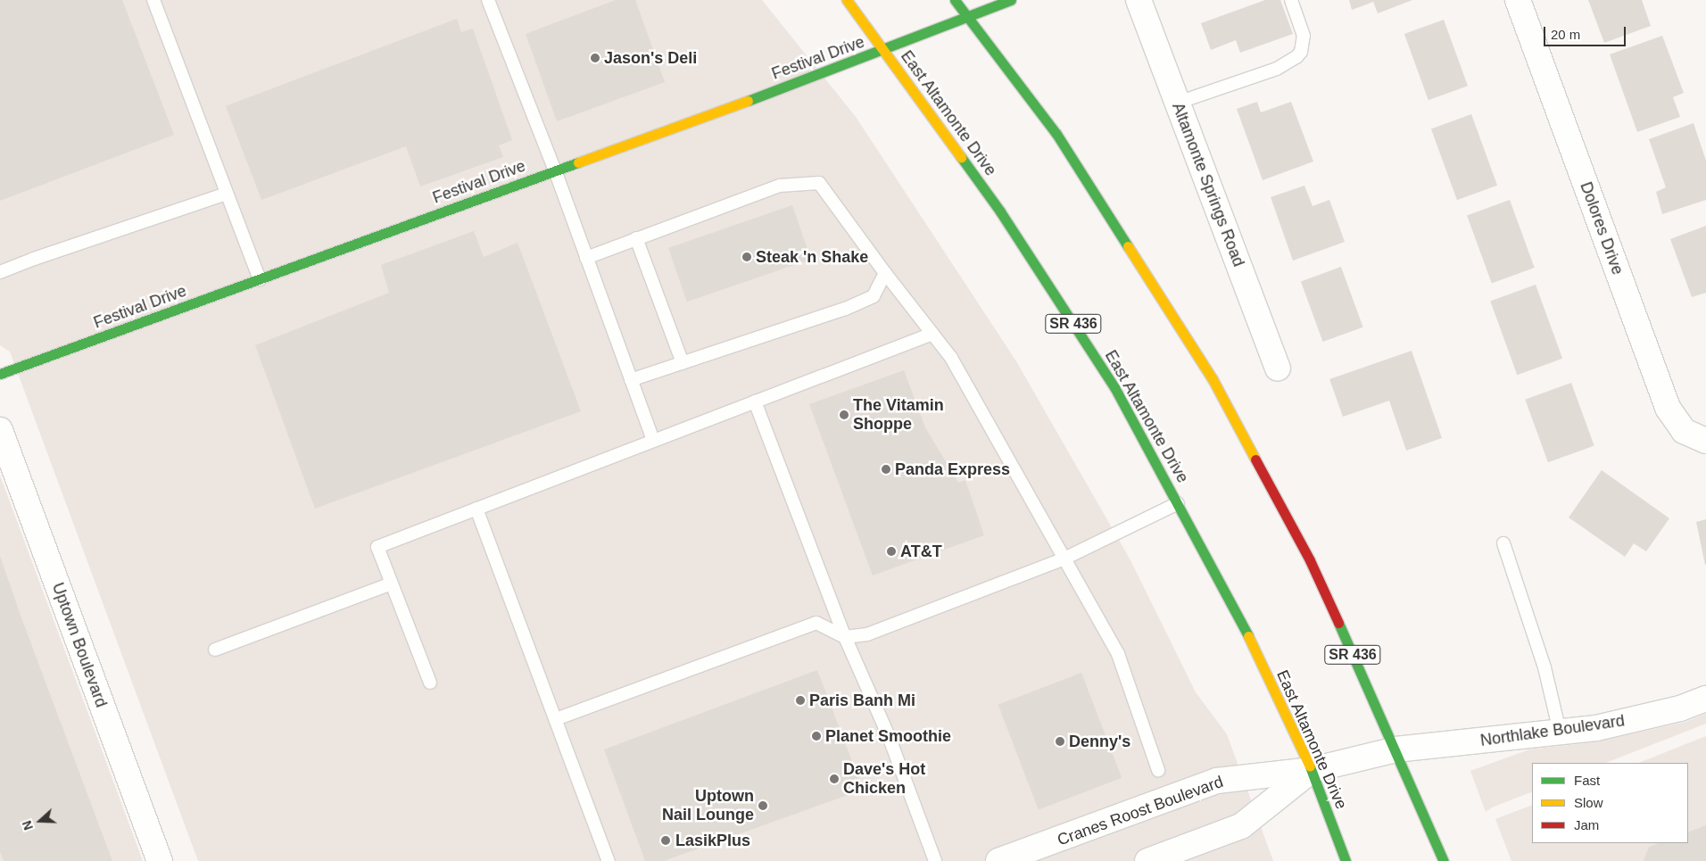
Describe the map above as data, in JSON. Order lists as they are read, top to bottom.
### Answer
{
  "streets": {
    "main road": ["Festival Drive", "East Altamonte Drive", "SR 436"],
    "street": [
      "Altamonte Springs Road",
      "Dolores Drive",
      "Uptown Boulevard",
      "Northlake Boulevard",
      "Cranes Roost Boulevard"
    ]
  },
  "crossings": [
    ["Festival Drive", "East Altamonte Drive"],
    ["Festival Drive", "SR 436"],
    ["East Altamonte Drive", "Cranes Roost Boulevard"],
    ["SR 436", "Northlake Boulevard"],
    ["SR 436", "Cranes Roost Boulevard"],
    ["Northlake Boulevard", "Cranes Roost Boulevard"]
  ],
  "places": [
    "Jason's Deli",
    "Steak 'n Shake",
    "The Vitamin Shoppe",
    "Panda Express",
    "AT&T",
    "Paris Banh Mi",
    "Planet Smoothie",
    "Denny's",
    "Dave's Hot Chicken",
    "Uptown Nail Lounge",
    "LasikPlus"
  ],
  "legend": ["Fast", "Slow", "Jam"],
  "scale_bar": "20 m",
  "north": "left"
}
